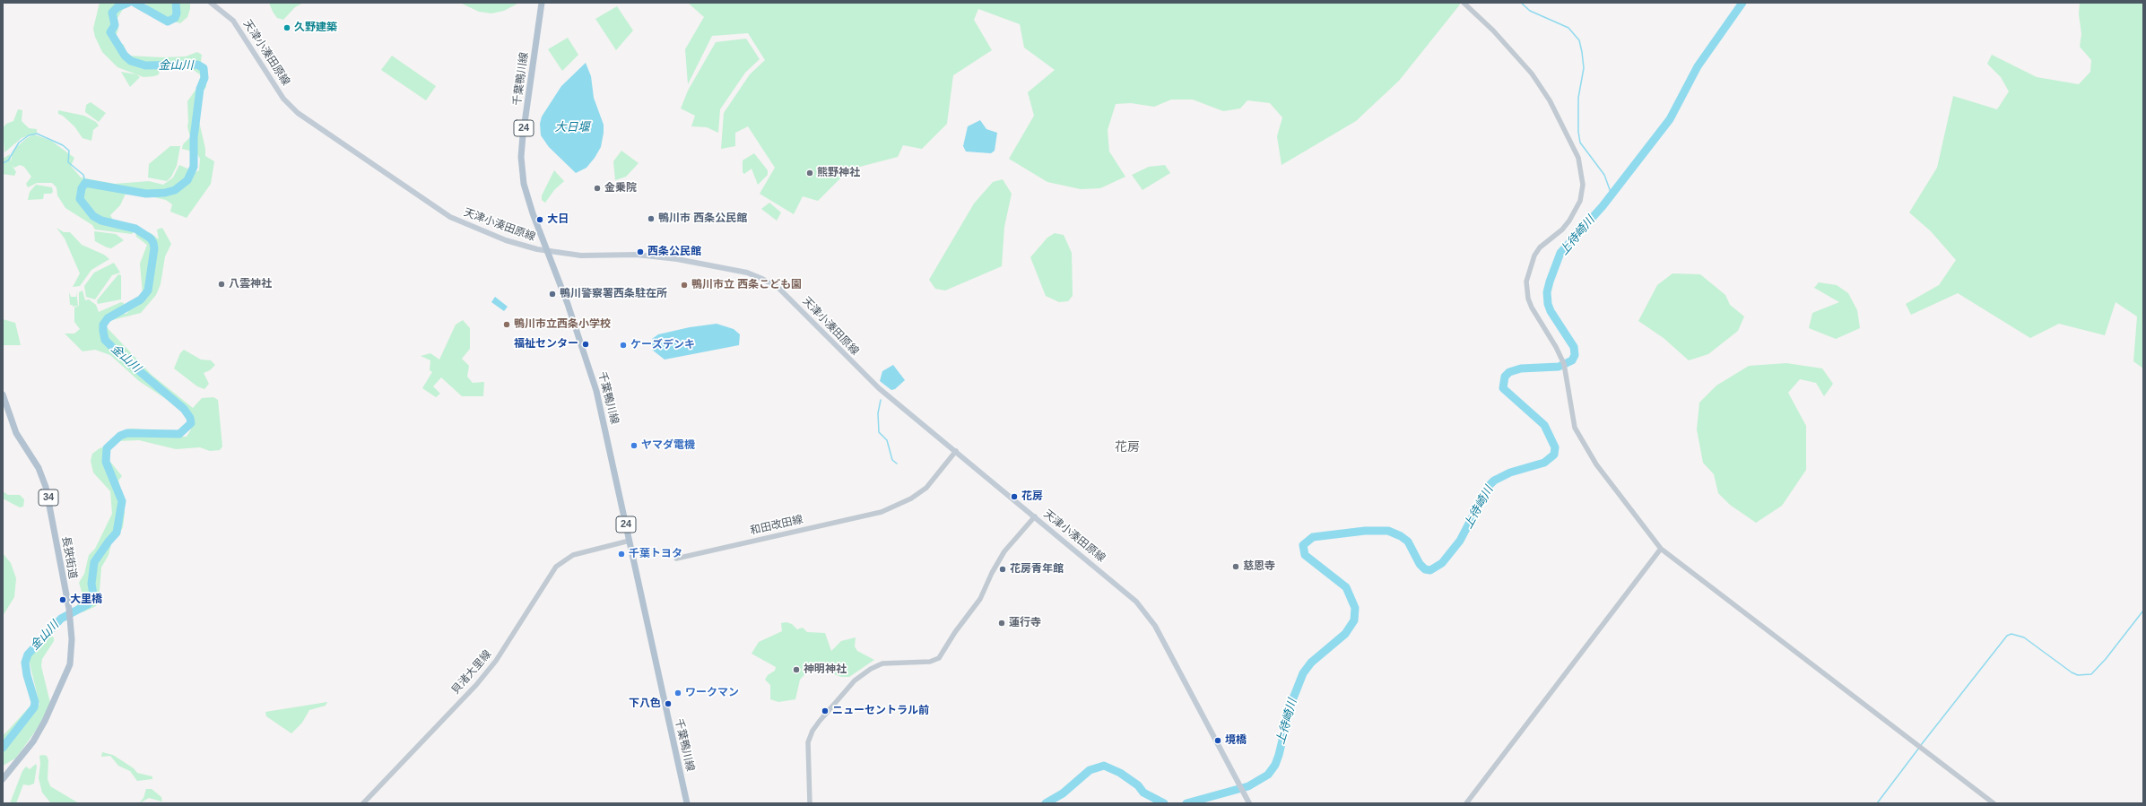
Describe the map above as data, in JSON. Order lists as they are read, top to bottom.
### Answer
{
  "streets": {
    "main road": [
      "天津小湊田原線",
      "千葉鴨川線",
      "24",
      "34",
      "長狭街道"
    ],
    "street": ["和田改田線", "貝渚大里線"]
  },
  "crossings": [
    ["天津小湊田原線", "千葉鴨川線"],
    ["天津小湊田原線", "和田改田線"],
    ["千葉鴨川線", "貝渚大里線"]
  ],
  "districts": ["花房"],
  "water": ["金山川", "大日堰", "上待崎川"],
  "places": [
    "久野建築",
    "熊野神社",
    "金乗院",
    "鴨川市 西条公民館",
    "大日",
    "西条公民館",
    "八雲神社",
    "鴨川市立 西条こども園",
    "鴨川警察署西条駐在所",
    "鴨川市立西条小学校",
    "福祉センター",
    "ケーズデンキ",
    "ヤマダ電機",
    "花房",
    "千葉トヨタ",
    "慈恩寺",
    "花房青年館",
    "大里橋",
    "蓮行寺",
    "神明神社",
    "ワークマン",
    "下八色",
    "ニューセントラル前",
    "境橋"
  ]
}
